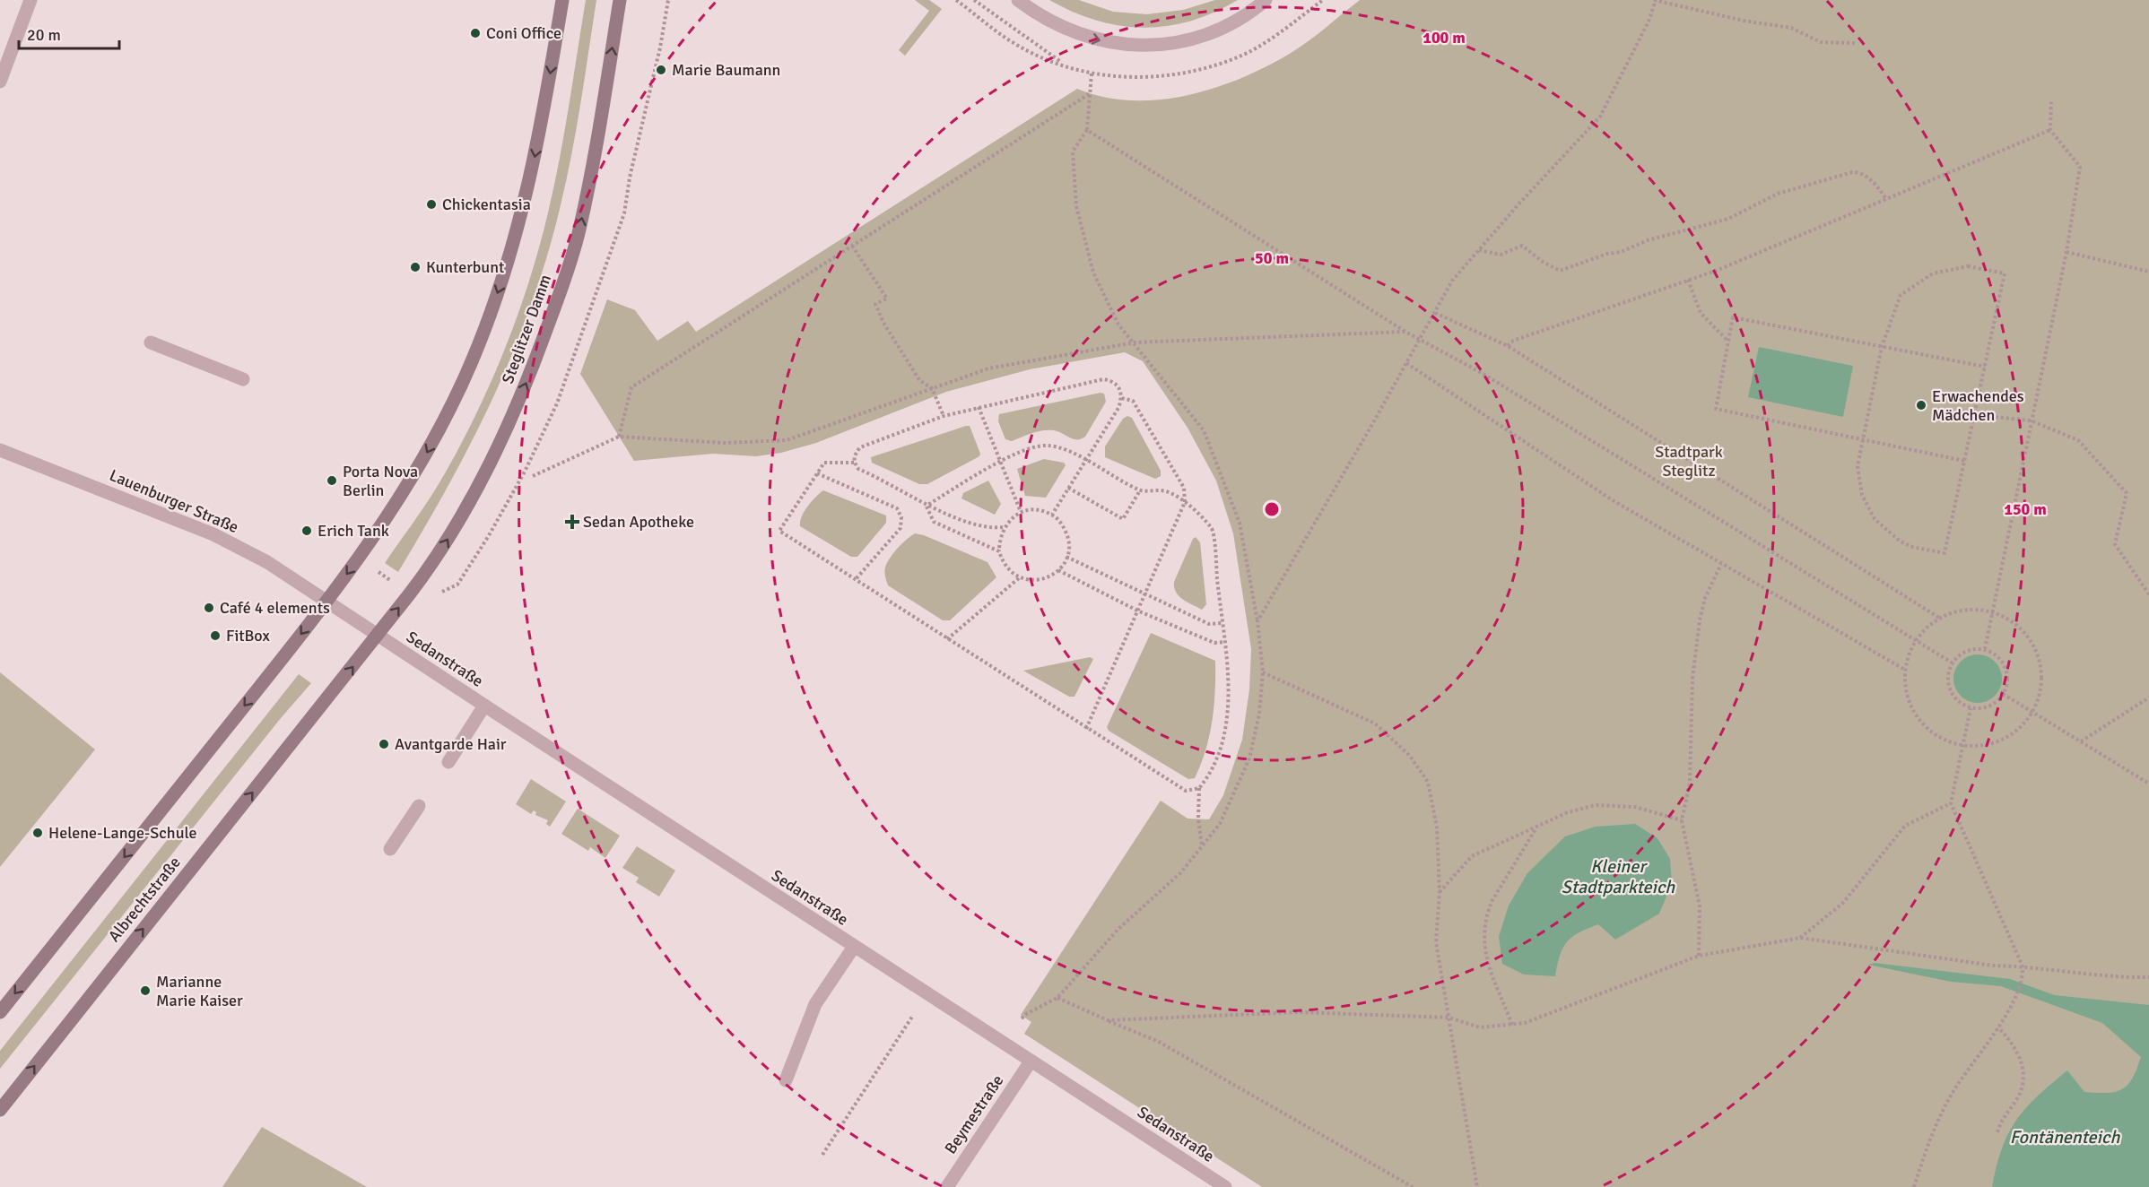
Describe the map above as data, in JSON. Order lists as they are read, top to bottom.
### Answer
{
  "streets": {
    "main road": ["Steglitzer Damm", "Albrechtstraße"],
    "street": ["Lauenburger Straße", "Sedanstraße", "Beymestraße"]
  },
  "crossings": [
    ["Steglitzer Damm", "Lauenburger Straße"],
    ["Steglitzer Damm", "Sedanstraße"],
    ["Steglitzer Damm", "Albrechtstraße"],
    ["Lauenburger Straße", "Sedanstraße"],
    ["Lauenburger Straße", "Albrechtstraße"],
    ["Sedanstraße", "Albrechtstraße"],
    ["Sedanstraße", "Beymestraße"]
  ],
  "water": ["Kleiner Stadtparkteich", "Fontänenteich"],
  "parks": ["Stadtpark Steglitz"],
  "places": {
    "other": [
      "Coni Office",
      "Marie Baumann",
      "Chickentasia",
      "Kunterbunt",
      "Erwachendes Mädchen",
      "Porta Nova Berlin",
      "Erich Tank",
      "Café 4 elements",
      "FitBox",
      "Avantgarde Hair",
      "Helene-Lange-Schule",
      "Marianne Marie Kaiser"
    ],
    "health": ["Sedan Apotheke"]
  },
  "scale_bar": "20 m",
  "rings": ["100 m", "50 m", "150 m"]
}
